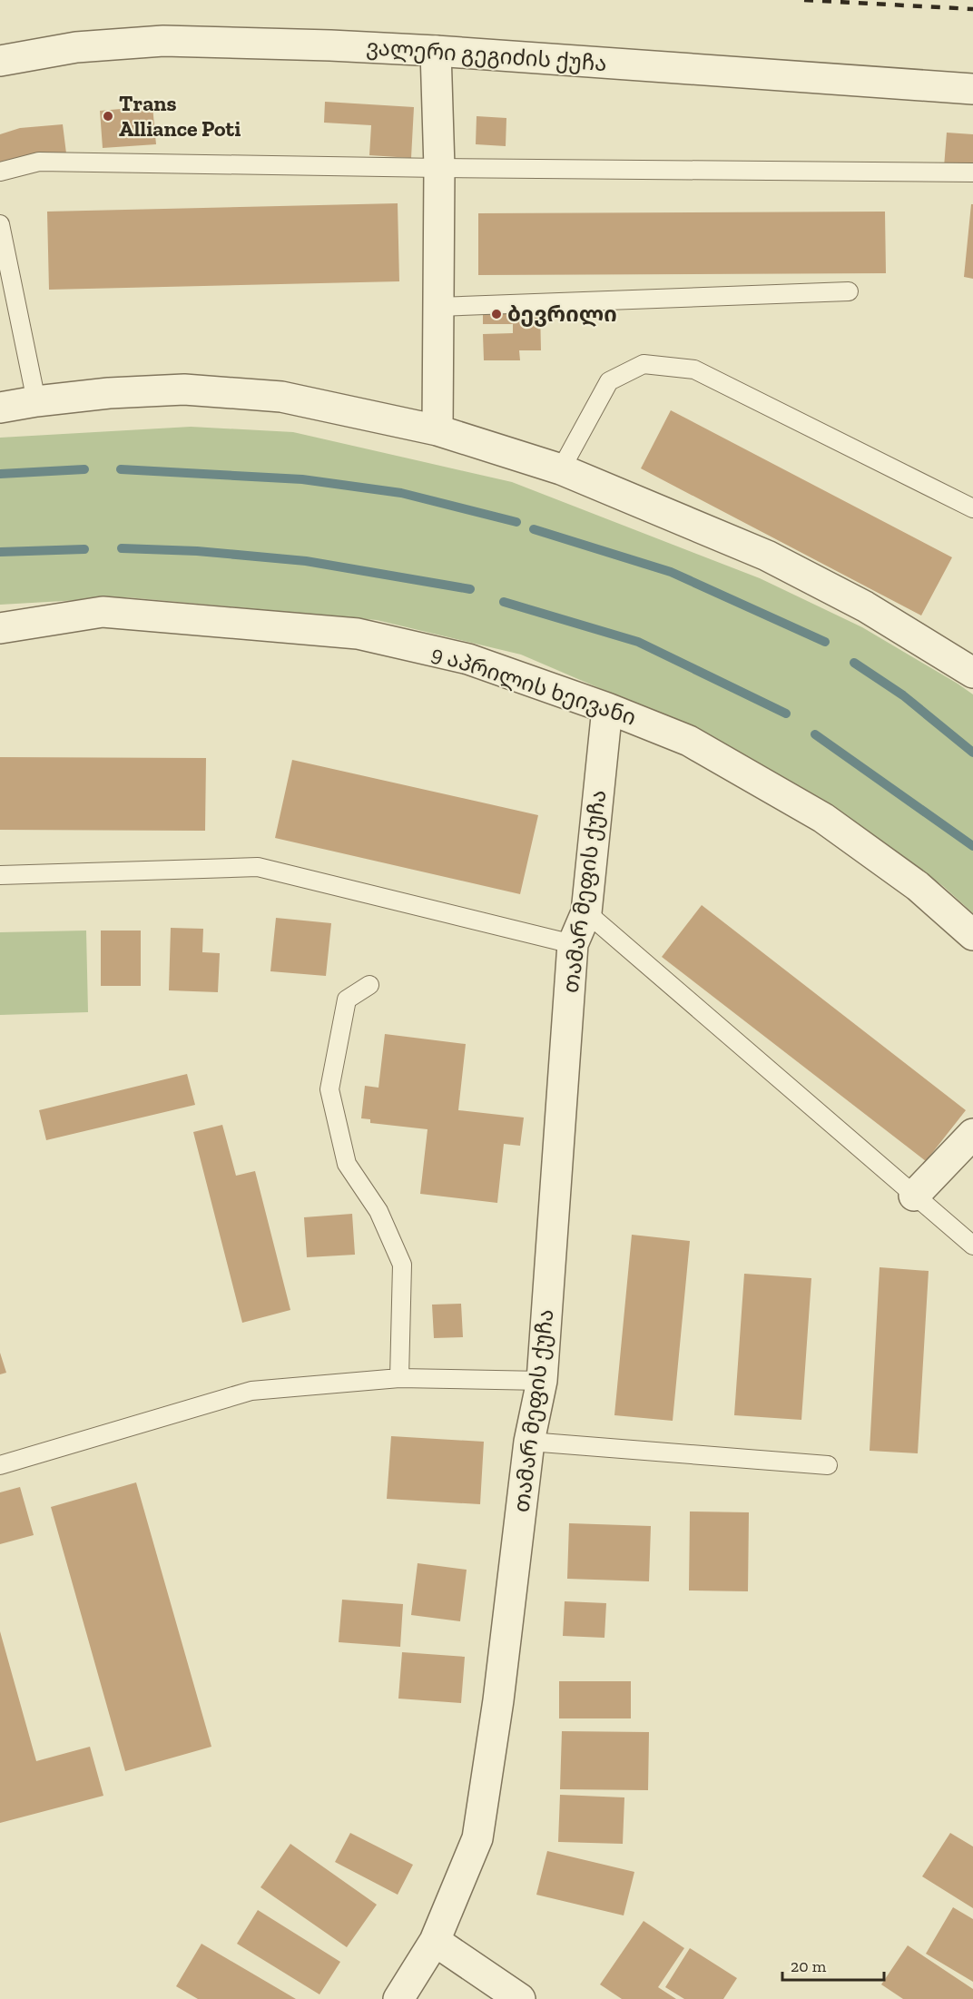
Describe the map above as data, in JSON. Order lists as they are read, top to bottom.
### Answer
{
  "streets": {
    "street": ["ვალერი გეგიძის ქუჩა", "9 აპრილის ხეივანი", "თამარ მეფის ქუჩა"]
  },
  "crossings": [
    ["9 აპრილის ხეივანი", "თამარ მეფის ქუჩა"]
  ],
  "places": ["Trans Alliance Poti", "ბევრილი"],
  "scale_bar": "20 m"
}
